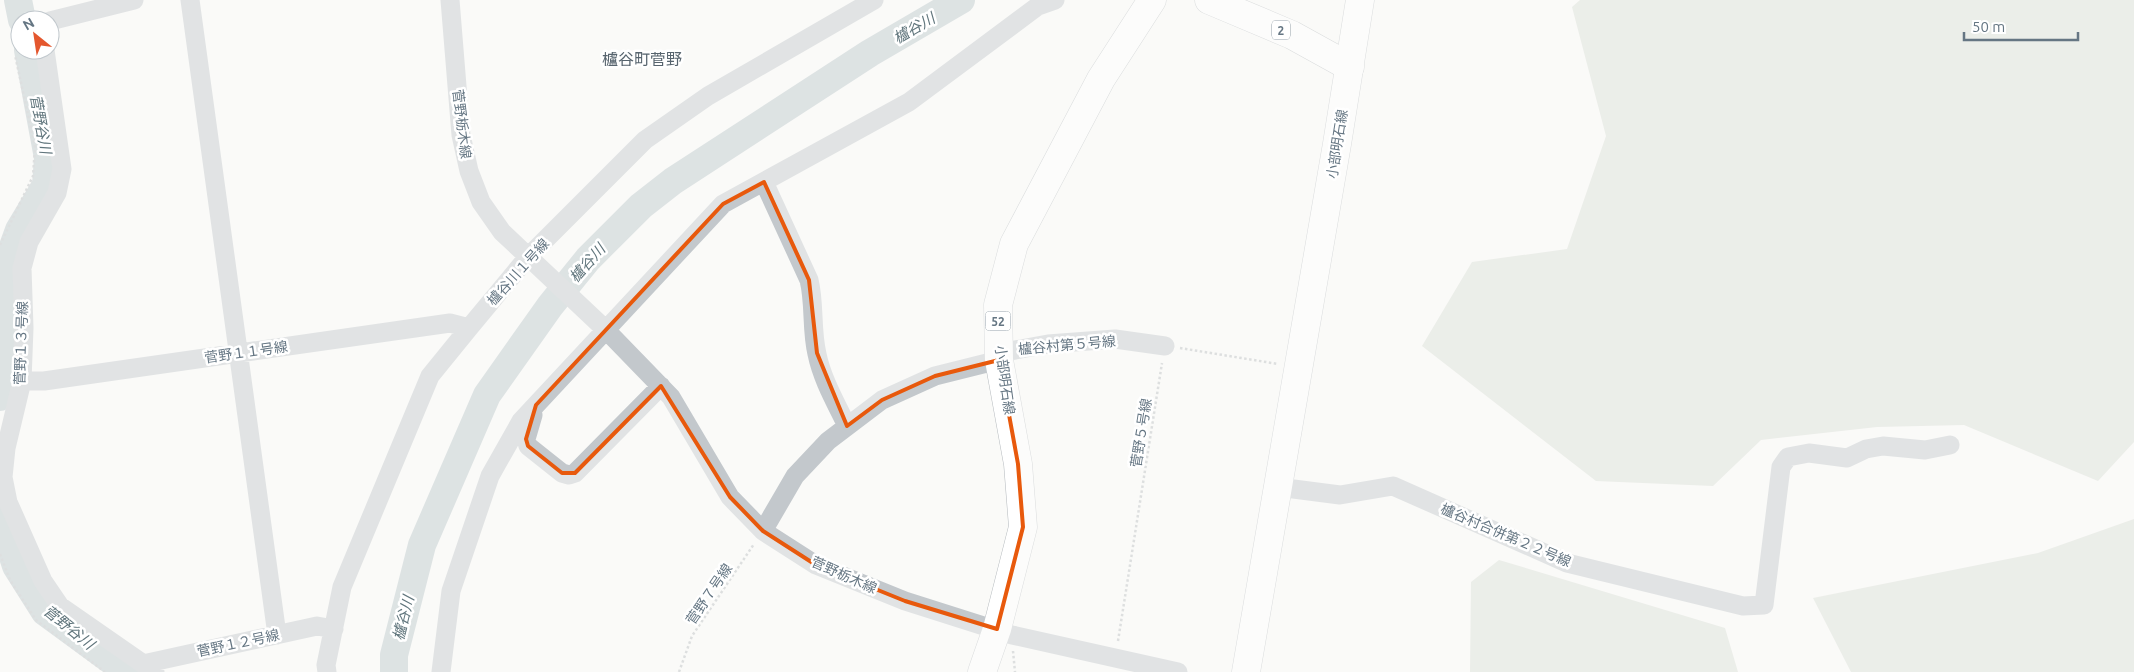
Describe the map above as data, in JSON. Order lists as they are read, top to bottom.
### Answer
{
  "streets": {
    "main road": ["2", "小部明石線", "52"],
    "street": [
      "菅野栃木線",
      "櫨谷川１号線",
      "菅野１３号線",
      "櫨谷村第５号線",
      "菅野１１号線",
      "櫨谷村合併第２２号線",
      "菅野１２号線"
    ],
    "path": ["菅野５号線", "菅野７号線"]
  },
  "crossings": [
    ["2", "小部明石線"],
    ["菅野栃木線", "小部明石線"],
    ["菅野栃木線", "櫨谷川１号線"],
    ["菅野栃木線", "櫨谷村第５号線"],
    ["菅野栃木線", "菅野５号線"],
    ["菅野栃木線", "菅野７号線"],
    ["小部明石線", "櫨谷村第５号線"],
    ["小部明石線", "櫨谷村合併第２２号線"],
    ["櫨谷川１号線", "菅野１１号線"],
    ["櫨谷川１号線", "菅野１２号線"],
    ["菅野１３号線", "菅野１１号線"],
    ["菅野１３号線", "菅野１２号線"],
    ["櫨谷村第５号線", "菅野５号線"],
    ["櫨谷村第５号線", "菅野７号線"]
  ],
  "districts": ["櫨谷町菅野"],
  "water": ["櫨谷川", "菅野谷川"],
  "scale_bar": "50 m",
  "north": "top left"
}
